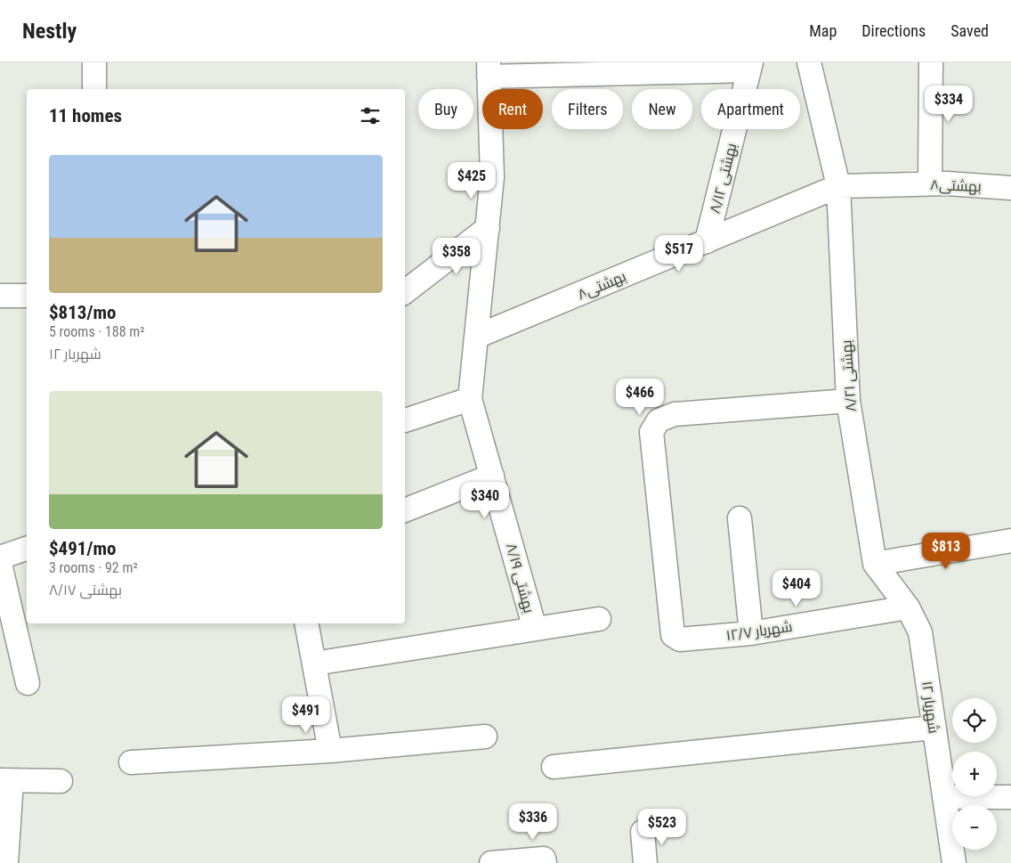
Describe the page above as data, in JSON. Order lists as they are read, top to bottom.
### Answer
{
  "streets": {
    "street": [
      "بهشتی ۸/۱۲",
      "بهشتی۸",
      "بهشتی ۸/۲۱",
      "بهشتی ۸/۱۹",
      "شهریار ۱۲/۷",
      "شهریار ۱۲"
    ]
  },
  "crossings": [
    ["بهشتی ۸/۱۲", "بهشتی۸"],
    ["بهشتی۸", "بهشتی ۸/۲۱"],
    ["بهشتی ۸/۲۱", "شهریار ۱۲/۷"],
    ["بهشتی ۸/۲۱", "شهریار ۱۲"],
    ["شهریار ۱۲/۷", "شهریار ۱۲"]
  ],
  "page": {
    "header": "Nestly",
    "nav": ["Map", "Directions", "Saved"],
    "price": [
      "$334",
      "$425",
      "$517",
      "$358",
      "$466",
      "$340",
      "$813",
      "$404",
      "$491",
      "$336",
      "$523"
    ],
    "chip": [
      "Buy",
      "Rent",
      "Filters",
      "New",
      "Apartment"
    ],
    "heading": "11 homes",
    "list": [
      {
        "name": "$813/mo",
        "note": "5 rooms · 188 m² · شهریار ۱۲"
      },
      {
        "name": "$491/mo",
        "note": "3 rooms · 92 m² · بهشتی ۸/۱۷"
      }
    ],
    "map_buttons": ["+", "−"]
  }
}
